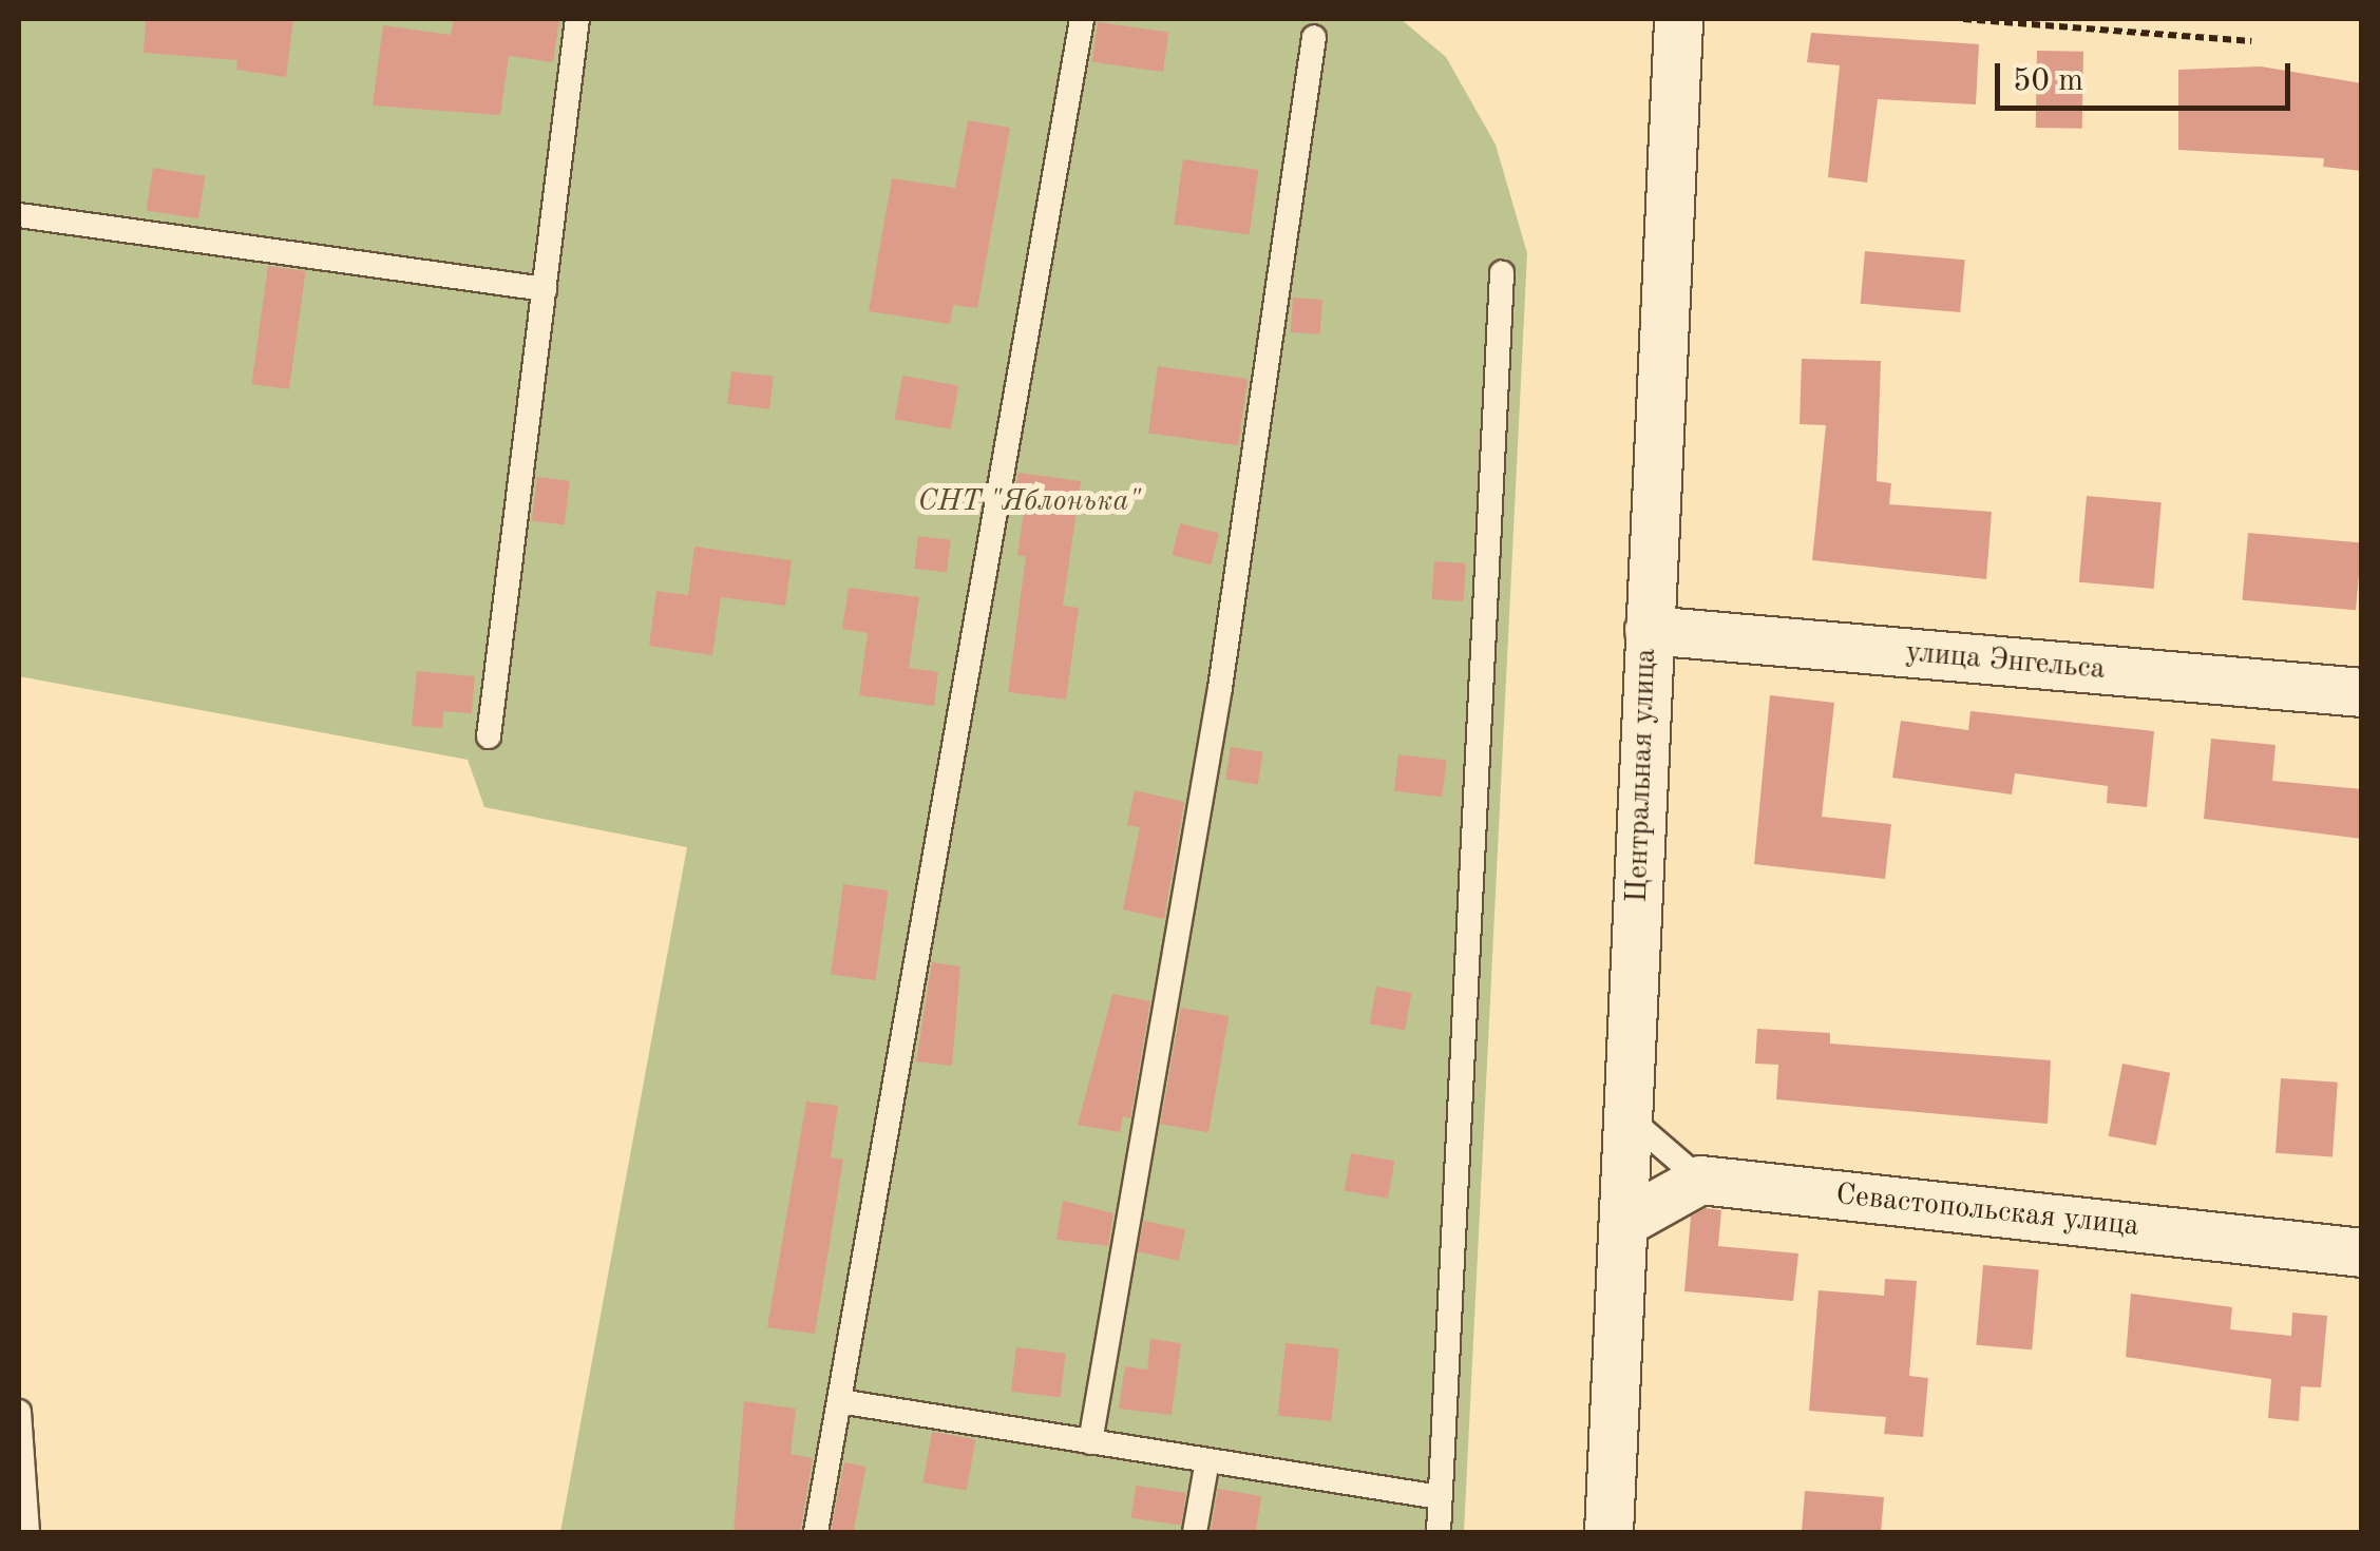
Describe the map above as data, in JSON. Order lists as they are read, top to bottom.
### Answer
{
  "streets": {
    "street": ["улица Энгельса", "Центральная улица", "Севастопольская улица"]
  },
  "crossings": [
    ["улица Энгельса", "Центральная улица"]
  ],
  "parks": ["СНТ \"Яблонька\""],
  "scale_bar": "50 m"
}
